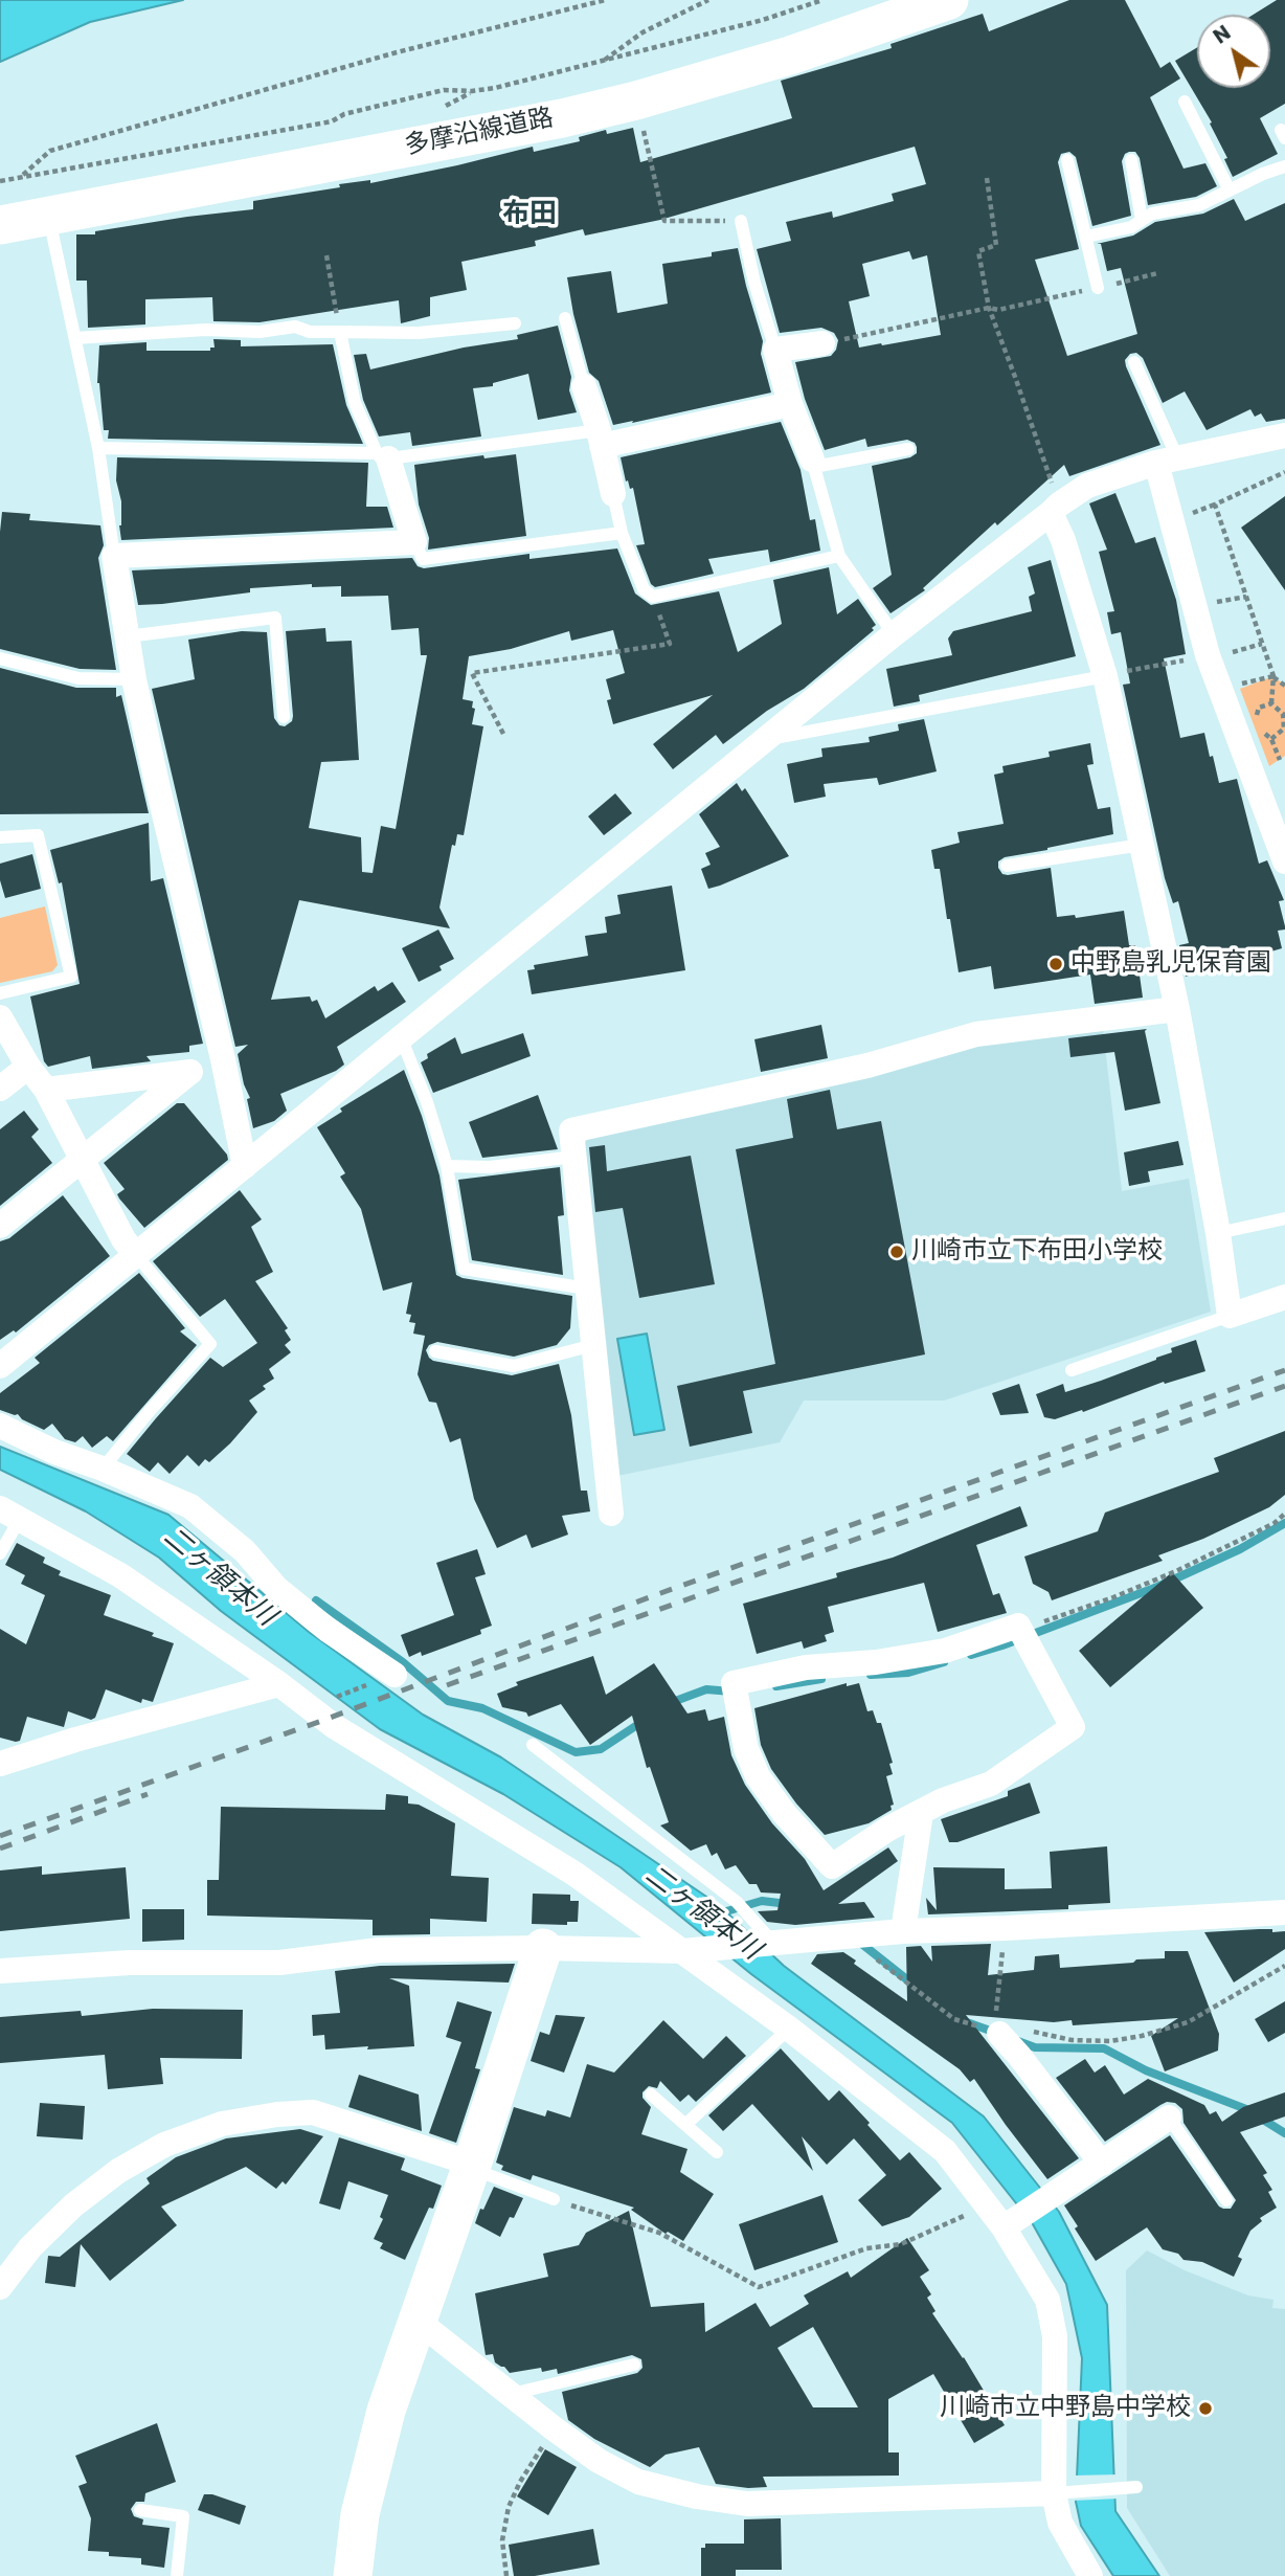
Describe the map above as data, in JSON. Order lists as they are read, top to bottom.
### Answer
{
  "streets": {
    "street": ["多摩沿線道路"]
  },
  "districts": ["布田"],
  "water": ["二ヶ領本川"],
  "places": ["中野島乳児保育園", "川崎市立下布田小学校", "川崎市立中野島中学校"],
  "north": "top left"
}
